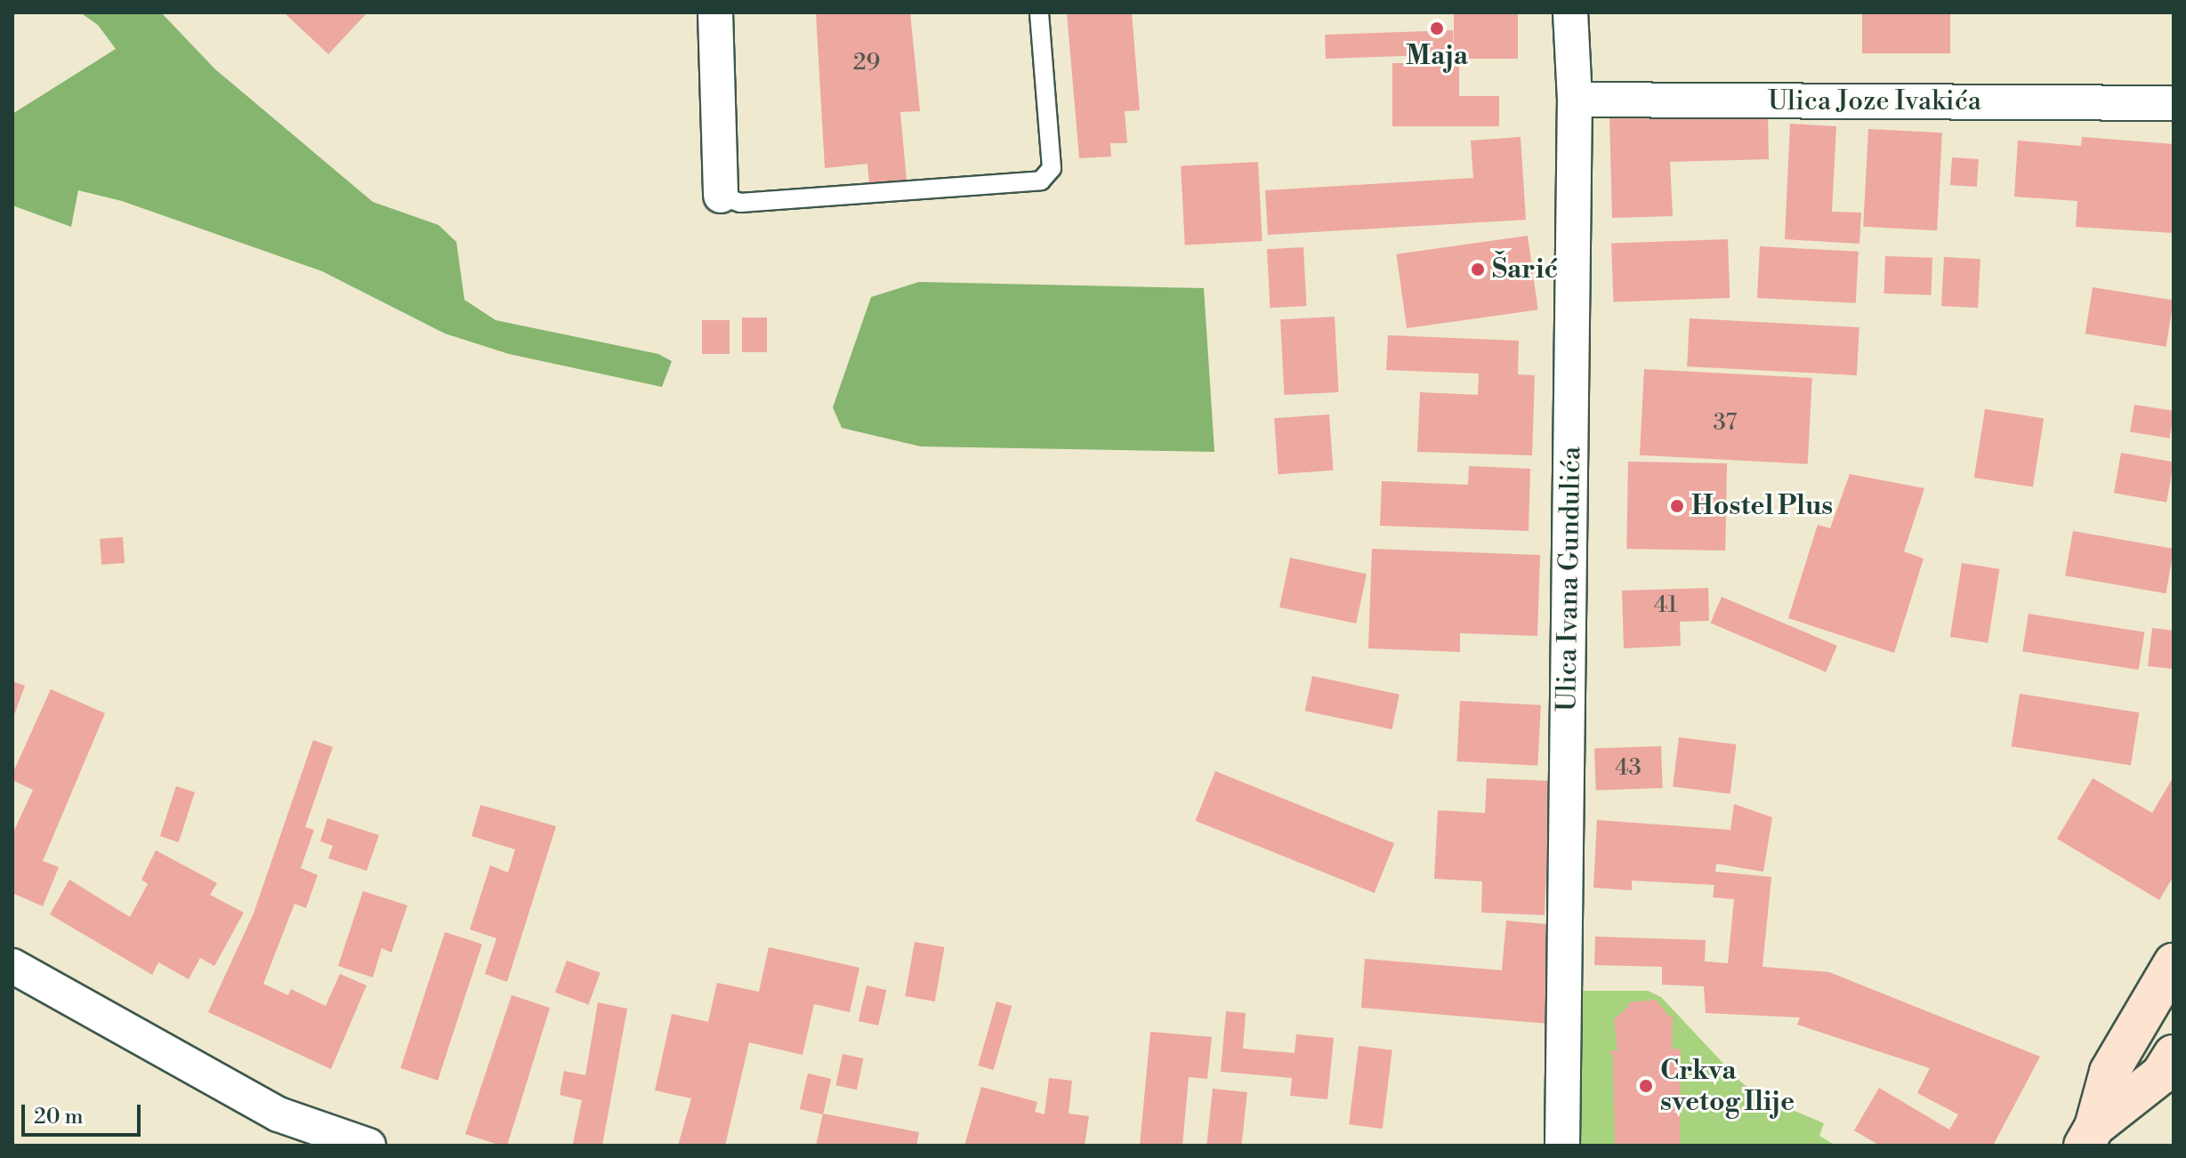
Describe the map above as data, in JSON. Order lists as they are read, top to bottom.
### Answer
{
  "streets": {
    "street": ["Ulica Joze Ivakića", "Ulica Ivana Gundulića"]
  },
  "crossings": [
    ["Ulica Joze Ivakića", "Ulica Ivana Gundulića"]
  ],
  "places": [
    "Maja",
    "Šarić",
    "Hostel Plus",
    "Crkva svetog Ilije"
  ],
  "house_numbers": [
    "29",
    "37",
    "41",
    "43"
  ],
  "scale_bar": "20 m"
}
